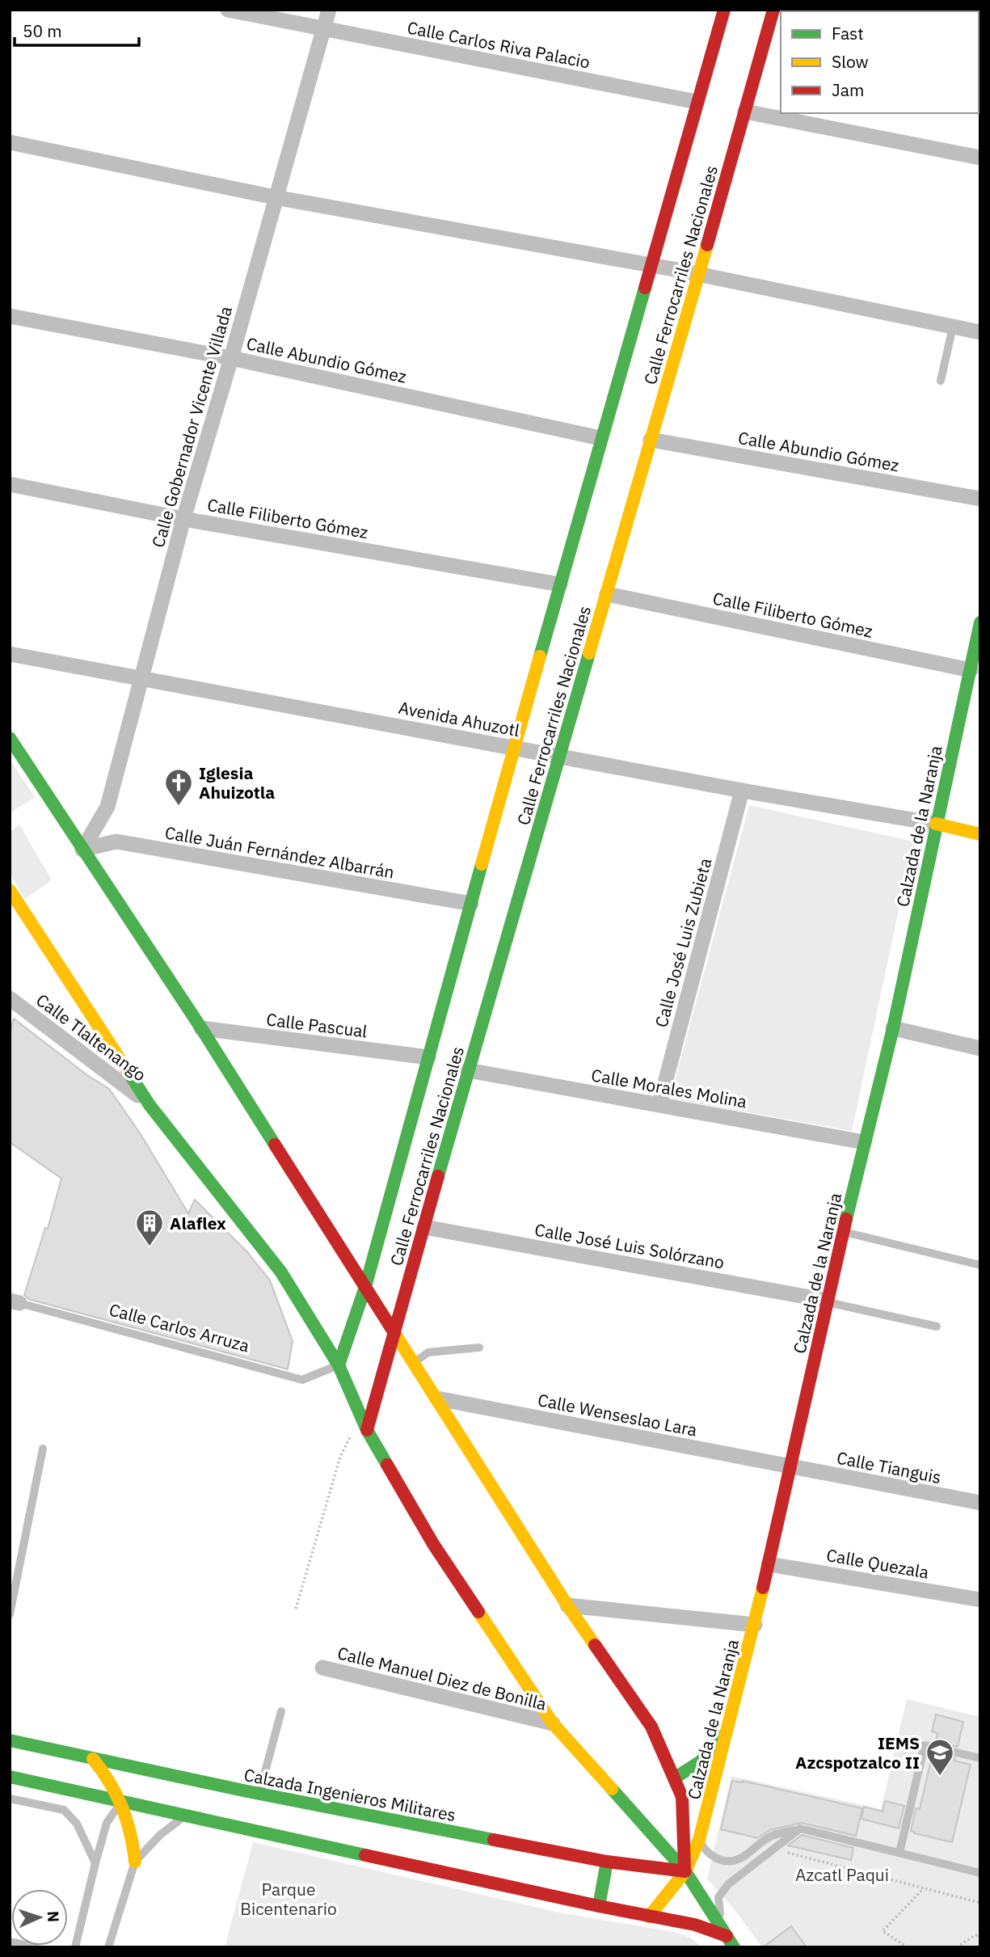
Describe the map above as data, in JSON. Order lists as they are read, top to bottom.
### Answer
{
  "streets": {
    "main road": ["Calle Ferrocarriles Nacionales", "Calzada de la Naranja", "Calzada Ingenieros Militares"],
    "street": [
      "Calle Carlos Riva Palacio",
      "Calle Abundio Gómez",
      "Calle Gobernador Vicente Villada",
      "Calle Filiberto Gómez",
      "Avenida Ahuzotl",
      "Calle Juán Fernández Albarrán",
      "Calle José Luis Zubieta",
      "Calle Pascual",
      "Calle Tlaltenango",
      "Calle Morales Molina",
      "Calle José Luis Solórzano",
      "Calle Wenseslao Lara",
      "Calle Tianguis",
      "Calle Quezala",
      "Calle Manuel Diez de Bonilla"
    ],
    "lane": ["Calle Carlos Arruza"]
  },
  "crossings": [
    ["Calle Carlos Riva Palacio", "Calle Ferrocarriles Nacionales"],
    ["Calle Carlos Riva Palacio", "Calle Gobernador Vicente Villada"],
    ["Calle Ferrocarriles Nacionales", "Calle Abundio Gómez"],
    ["Calle Ferrocarriles Nacionales", "Calle Filiberto Gómez"],
    ["Calle Ferrocarriles Nacionales", "Avenida Ahuzotl"],
    ["Calle Ferrocarriles Nacionales", "Calle Juán Fernández Albarrán"],
    ["Calle Ferrocarriles Nacionales", "Calle Pascual"],
    ["Calle Ferrocarriles Nacionales", "Calle Morales Molina"],
    ["Calle Ferrocarriles Nacionales", "Calle José Luis Solórzano"],
    ["Calle Ferrocarriles Nacionales", "Calle Carlos Arruza"],
    ["Calle Abundio Gómez", "Calle Gobernador Vicente Villada"],
    ["Calle Gobernador Vicente Villada", "Calle Filiberto Gómez"],
    ["Calle Gobernador Vicente Villada", "Avenida Ahuzotl"],
    ["Calle Gobernador Vicente Villada", "Calle Juán Fernández Albarrán"],
    ["Calle Filiberto Gómez", "Calzada de la Naranja"],
    ["Avenida Ahuzotl", "Calzada de la Naranja"],
    ["Avenida Ahuzotl", "Calle José Luis Zubieta"],
    ["Calzada de la Naranja", "Calle Morales Molina"],
    ["Calzada de la Naranja", "Calle José Luis Solórzano"],
    ["Calzada de la Naranja", "Calle Wenseslao Lara"],
    ["Calzada de la Naranja", "Calle Tianguis"],
    ["Calzada de la Naranja", "Calle Quezala"],
    ["Calzada de la Naranja", "Calzada Ingenieros Militares"],
    ["Calle José Luis Zubieta", "Calle Morales Molina"],
    ["Calle Wenseslao Lara", "Calle Tianguis"]
  ],
  "parks": ["Azcatl Paqui", "Parque Bicentenario"],
  "places": {
    "church": ["Iglesia Ahuizotla"],
    "building": ["Alaflex"],
    "school or university": ["IEMS Azcspotzalco II"]
  },
  "legend": ["Fast", "Slow", "Jam"],
  "scale_bar": "50 m",
  "north": "right"
}
